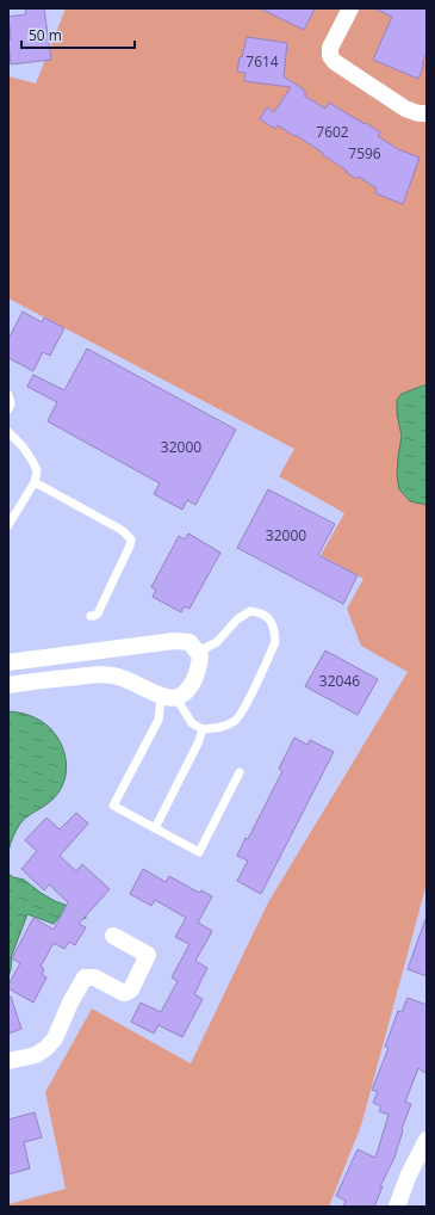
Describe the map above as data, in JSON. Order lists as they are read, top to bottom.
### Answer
{
  "house_numbers": [
    "7614",
    "7602",
    "7596",
    "32000",
    "32000",
    "32046"
  ],
  "scale_bar": "50 m"
}
